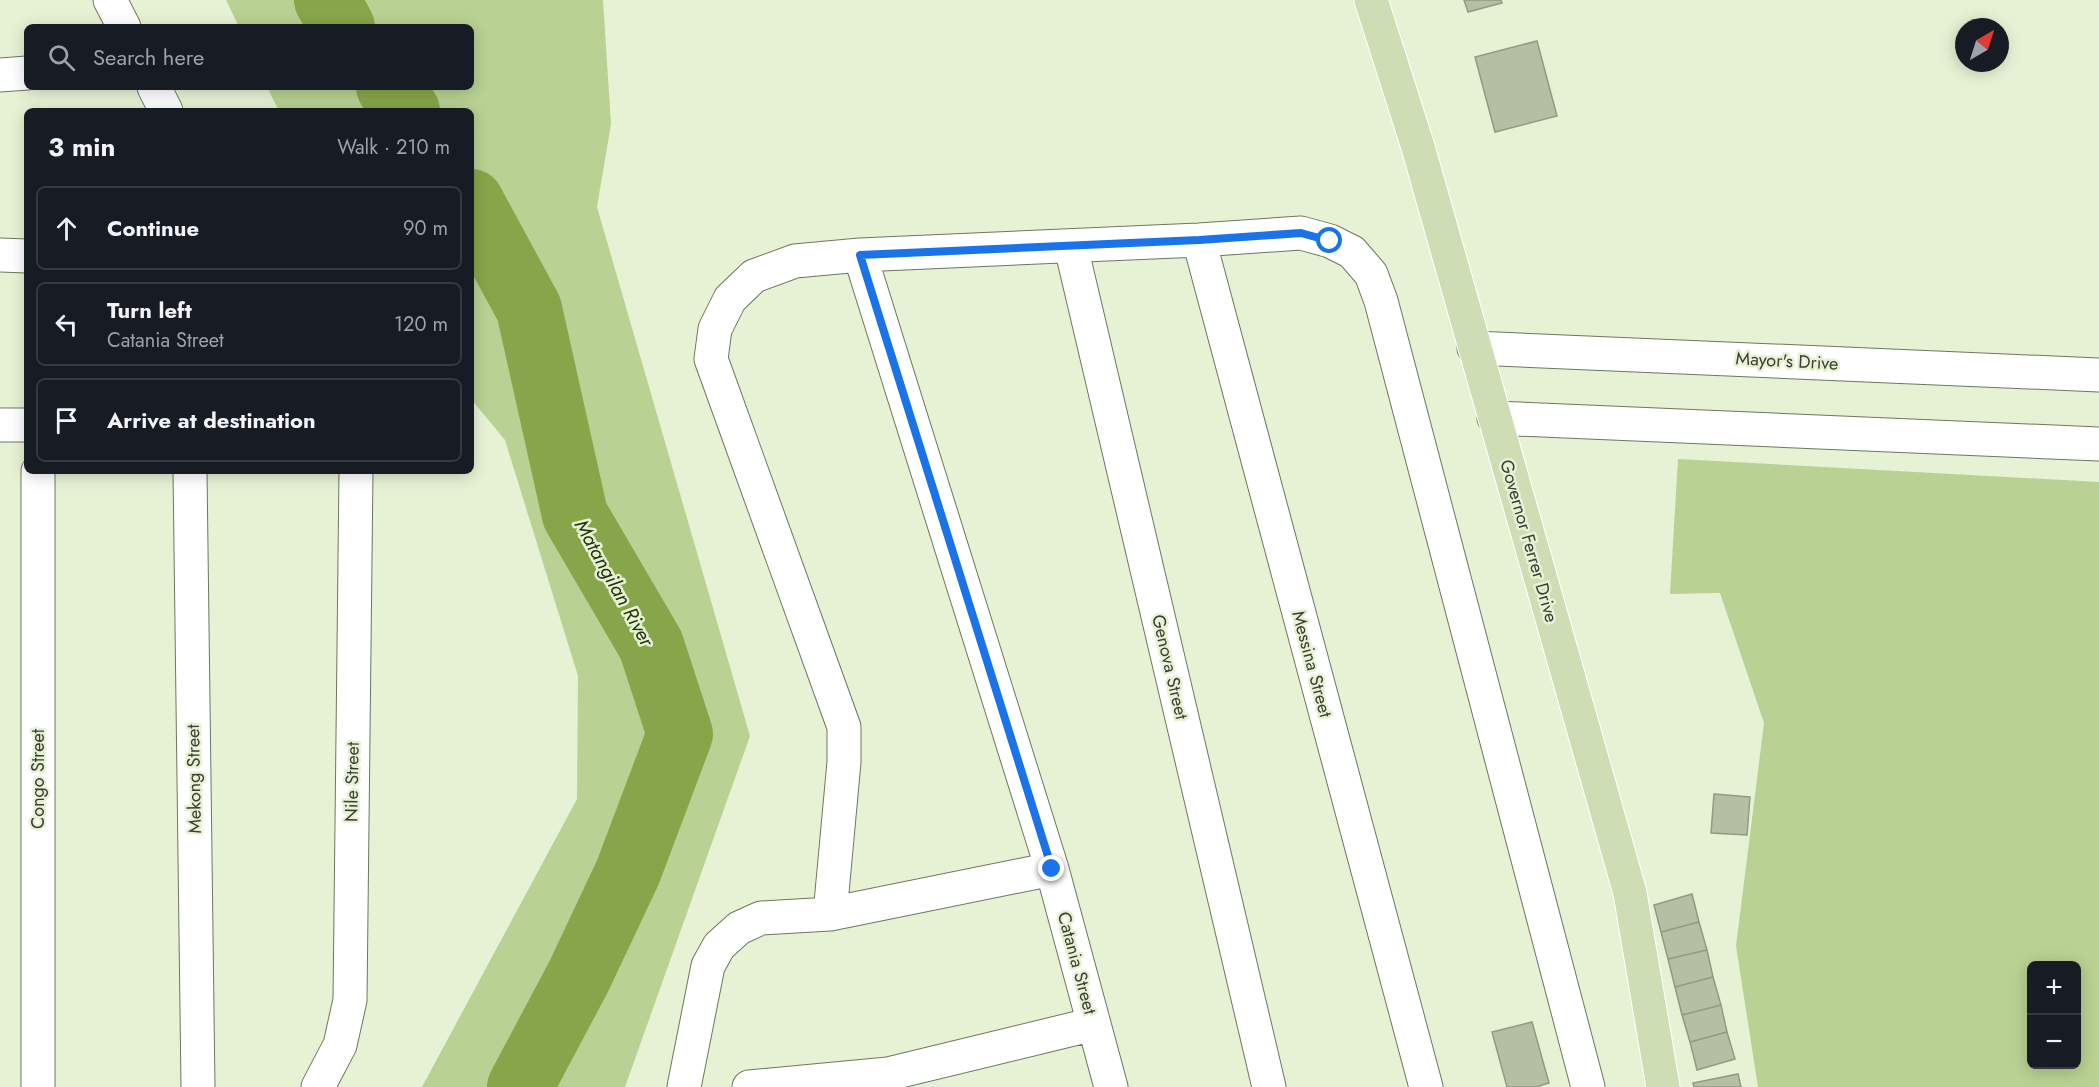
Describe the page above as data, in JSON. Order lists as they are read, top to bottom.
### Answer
{
  "streets": {
    "main road": ["Governor Ferrer Drive"],
    "street": [
      "Mayor's Drive",
      "Messina Street",
      "Genova Street",
      "Congo Street",
      "Mekong Street",
      "Nile Street",
      "Catania Street"
    ]
  },
  "crossings": [
    ["Mayor's Drive", "Governor Ferrer Drive"]
  ],
  "water": ["Matangilan River"],
  "north": "top right",
  "page": {
    "search": "Search here",
    "heading": ["3 min", "Walk · 210 m"],
    "list": [
      ["Continue", "90 m"],
      ["Turn left", "Catania Street", "120 m"],
      "Arrive at destination"
    ],
    "map_buttons": ["+", "−"]
  }
}
